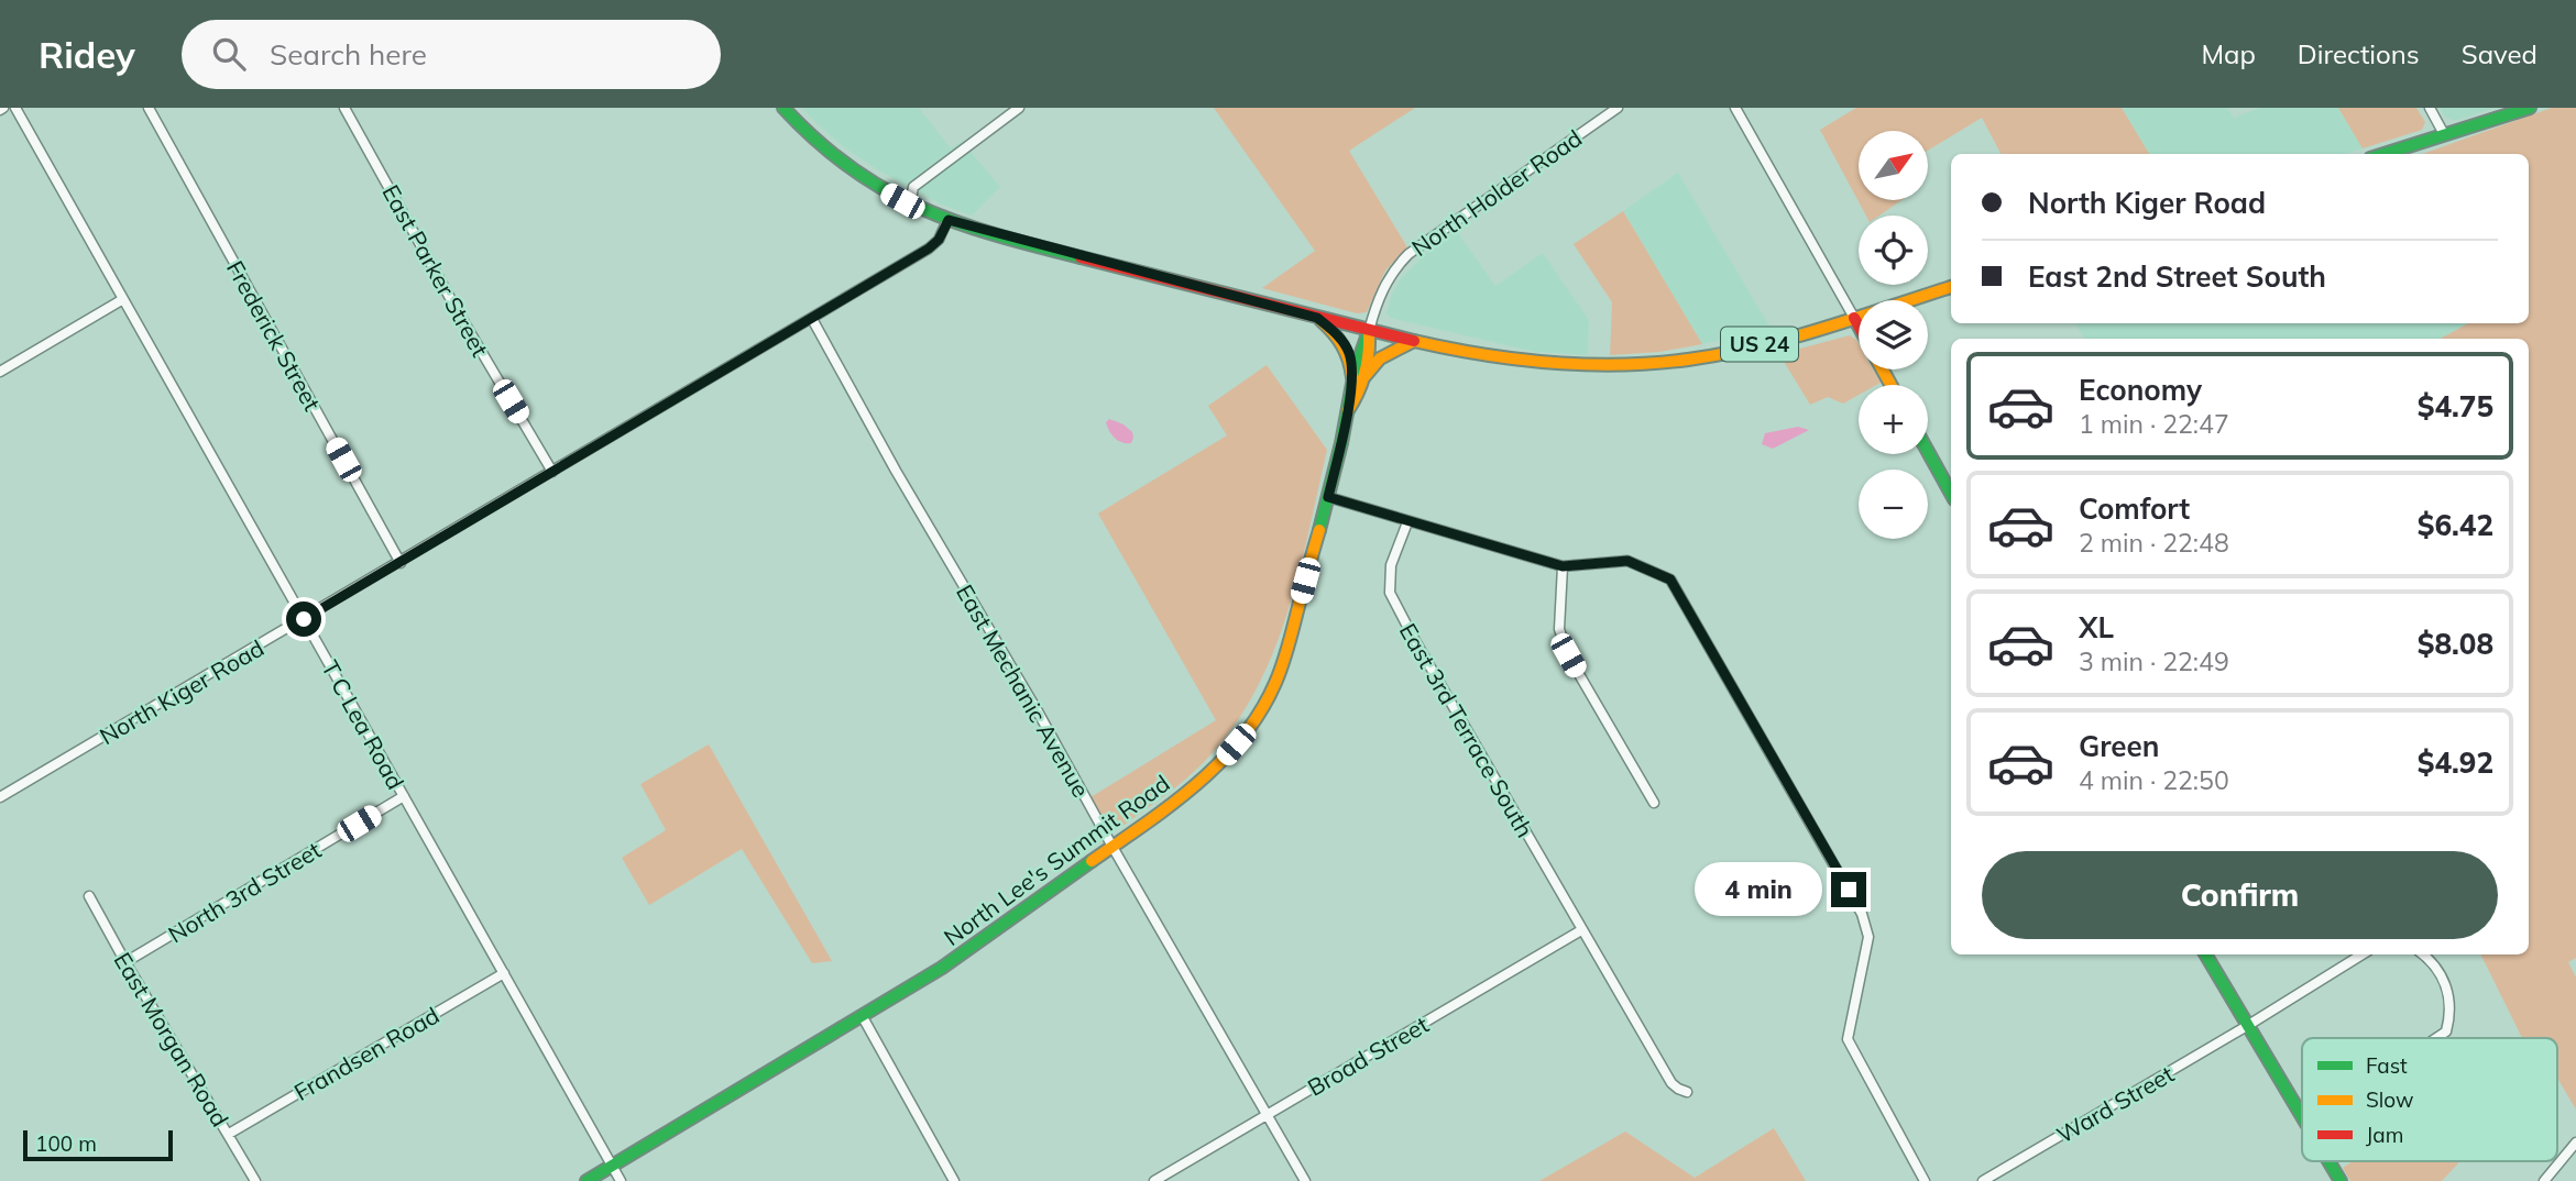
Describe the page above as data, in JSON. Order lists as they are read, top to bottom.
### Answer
{
  "streets": {
    "main road": ["US 24", "North Lee's Summit Road"],
    "street": [
      "North Holder Road",
      "East Parker Street",
      "Frederick Street",
      "East Mechanic Avenue",
      "North Kiger Road",
      "T C Lea Road",
      "East 3rd Terrace South",
      "North 3rd Street",
      "East Morgan Road",
      "Frandsen Road",
      "Broad Street",
      "Ward Street"
    ]
  },
  "crossings": [
    ["North Holder Road", "US 24"],
    ["North Holder Road", "North Lee's Summit Road"],
    ["East Parker Street", "North Kiger Road"],
    ["Frederick Street", "North Kiger Road"],
    ["US 24", "North Kiger Road"],
    ["US 24", "North Lee's Summit Road"],
    ["East Mechanic Avenue", "North Kiger Road"],
    ["East Mechanic Avenue", "North Lee's Summit Road"],
    ["East Mechanic Avenue", "Broad Street"],
    ["North Kiger Road", "T C Lea Road"],
    ["T C Lea Road", "North Lee's Summit Road"],
    ["T C Lea Road", "North 3rd Street"],
    ["T C Lea Road", "Frandsen Road"],
    ["East 3rd Terrace South", "Broad Street"],
    ["North 3rd Street", "East Morgan Road"],
    ["East Morgan Road", "Frandsen Road"]
  ],
  "legend": ["Fast", "Slow", "Jam"],
  "scale_bar": "100 m",
  "north": "top right",
  "page": {
    "header": "Ridey",
    "search": "Search here",
    "nav": ["Map", "Directions", "Saved"],
    "map_buttons": ["+", "−"],
    "banner": ["North Kiger Road", "East 2nd Street South"],
    "list": [
      {
        "name": "Economy",
        "note": "1 min · 22:47",
        "value": "$4.75"
      },
      {
        "name": "Comfort",
        "note": "2 min · 22:48",
        "value": "$6.42"
      },
      {
        "name": "XL",
        "note": "3 min · 22:49",
        "value": "$8.08"
      },
      {
        "name": "Green",
        "note": "4 min · 22:50",
        "value": "$4.92"
      }
    ],
    "buttons": "Confirm",
    "bubble": "4 min",
    "scale": "100 m"
  }
}
